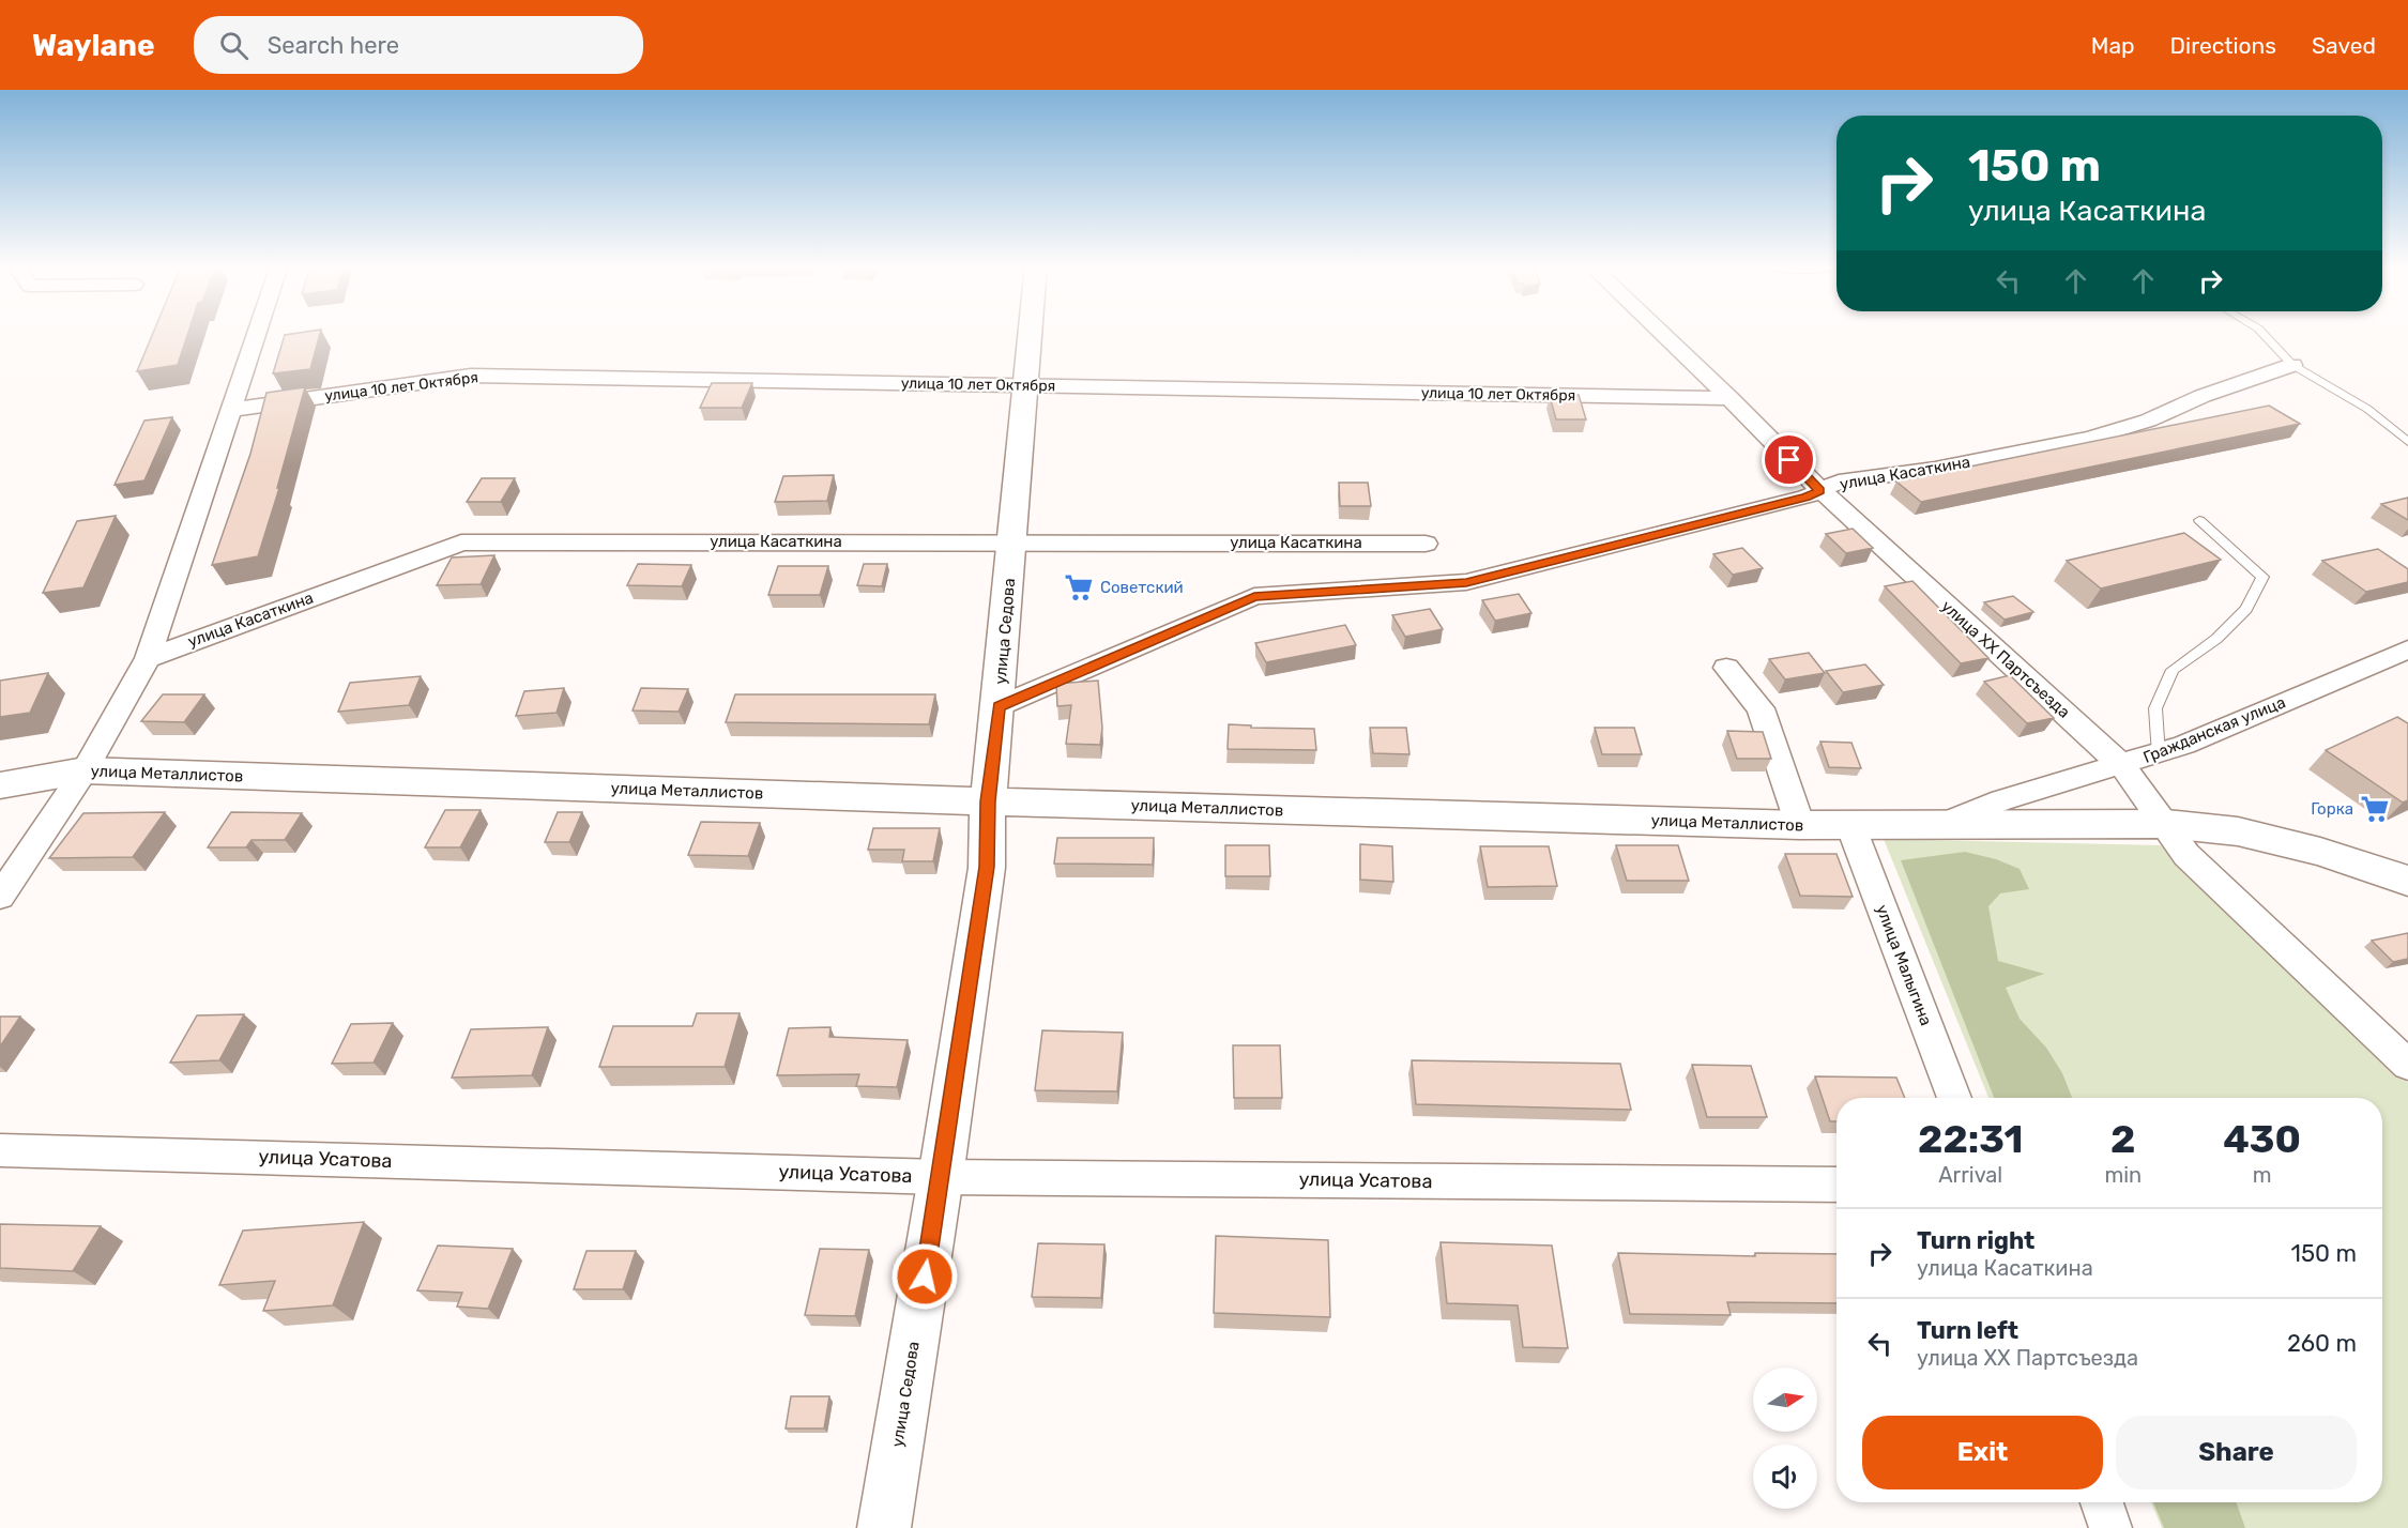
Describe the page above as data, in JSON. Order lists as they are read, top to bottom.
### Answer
{
  "streets": {
    "street": [
      "улица 10 лет Октября",
      "улица Касаткина",
      "улица Седова",
      "улица XX Партсъезда",
      "Гражданская улица",
      "улица Металлистов",
      "улица Малыгина",
      "улица Усатова"
    ]
  },
  "crossings": [
    ["улица 10 лет Октября", "улица Седова"],
    ["улица 10 лет Октября", "улица XX Партсъезда"],
    ["улица Касаткина", "улица Седова"],
    ["улица Касаткина", "улица XX Партсъезда"],
    ["улица Седова", "улица Металлистов"],
    ["улица Седова", "улица Усатова"],
    ["улица XX Партсъезда", "Гражданская улица"],
    ["улица XX Партсъезда", "улица Металлистов"],
    ["Гражданская улица", "улица Металлистов"],
    ["улица Металлистов", "улица Малыгина"]
  ],
  "places": {
    "supermarket": ["Советский", "Горка"]
  },
  "north": "right",
  "page": {
    "header": "Waylane",
    "search": "Search here",
    "nav": ["Map", "Directions", "Saved"],
    "turn": ["150 m", "улица Касаткина"],
    "eta": [
      "22:31",
      "Arrival",
      "2",
      "min",
      "430",
      "m"
    ],
    "list": [
      {
        "name": "Turn right",
        "note": "улица Касаткина",
        "value": "150 m"
      },
      {
        "name": "Turn left",
        "note": "улица XX Партсъезда",
        "value": "260 m"
      }
    ],
    "buttons": ["Exit", "Share"]
  }
}
